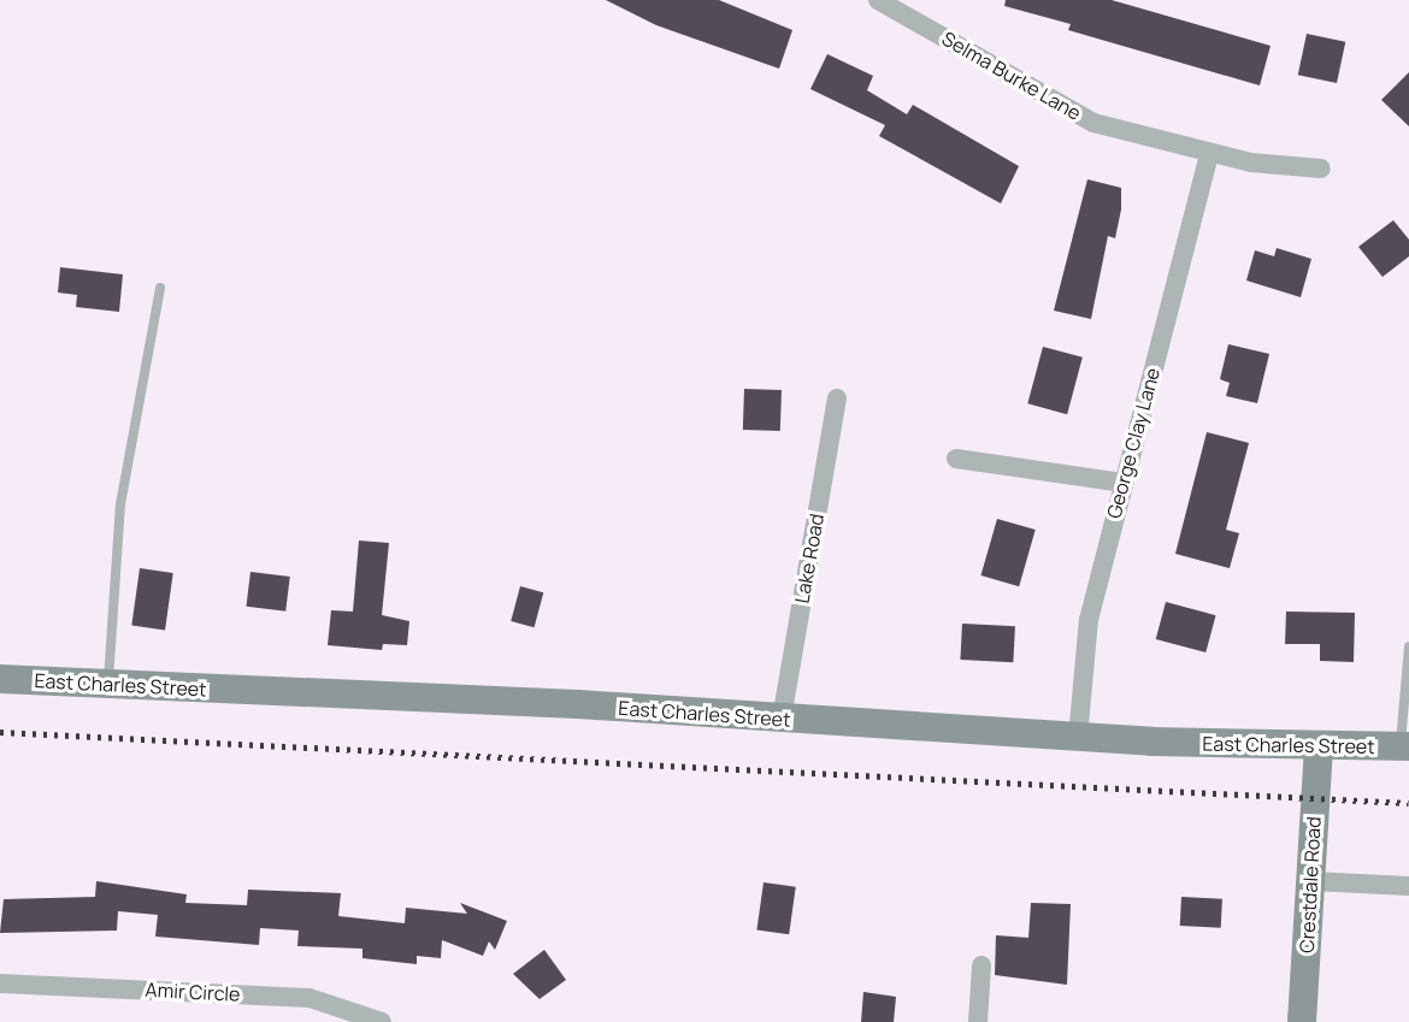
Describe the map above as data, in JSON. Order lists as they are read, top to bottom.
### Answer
{
  "streets": {
    "street": [
      "Selma Burke Lane",
      "George Clay Lane",
      "Lake Road",
      "East Charles Street",
      "Crestdale Road",
      "Amir Circle"
    ]
  },
  "crossings": [
    ["Selma Burke Lane", "George Clay Lane"],
    ["George Clay Lane", "East Charles Street"],
    ["Lake Road", "East Charles Street"],
    ["East Charles Street", "Crestdale Road"]
  ]
}
